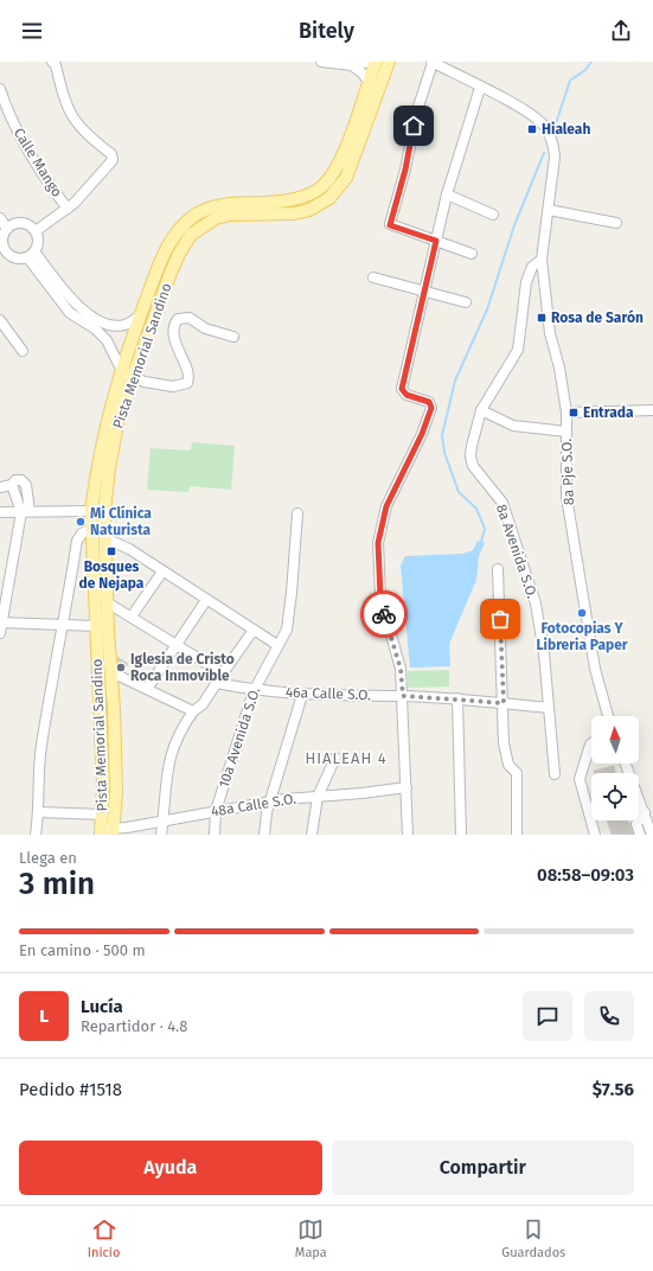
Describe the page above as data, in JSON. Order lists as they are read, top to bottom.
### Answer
{
  "streets": {
    "main road": ["Pista Memorial Sandino"],
    "street": [
      "Calle Mango",
      "8a Pje S.O.",
      "8a Avenida S.O.",
      "46a Calle S.O.",
      "10a Avenida S.O.",
      "48a Calle S.O."
    ]
  },
  "crossings": [
    ["Pista Memorial Sandino", "48a Calle S.O."],
    ["8a Pje S.O.", "8a Avenida S.O."],
    ["8a Avenida S.O.", "46a Calle S.O."],
    ["46a Calle S.O.", "10a Avenida S.O."],
    ["10a Avenida S.O.", "48a Calle S.O."]
  ],
  "districts": ["HIALEAH 4"],
  "places": {
    "transit": [
      "Hialeah",
      "Rosa de Sarón",
      "Entrada",
      "Bosques de Nejapa"
    ],
    "other": ["Mi Clínica Naturista", "Fotocopias Y Libreria Paper", "Iglesia de Cristo Roca Inmovible"]
  },
  "north": "top",
  "page": {
    "header": "Bitely",
    "heading": ["3 min", "Llega en", "08:58–09:03"],
    "panel": [
      "Lucía",
      "Repartidor · 4.8",
      "Pedido #1518",
      "$7.56"
    ],
    "bar": "En camino · 500 m",
    "round": "L",
    "buttons": ["Ayuda", "Compartir"],
    "tabs": ["Inicio", "Mapa", "Guardados"]
  }
}
